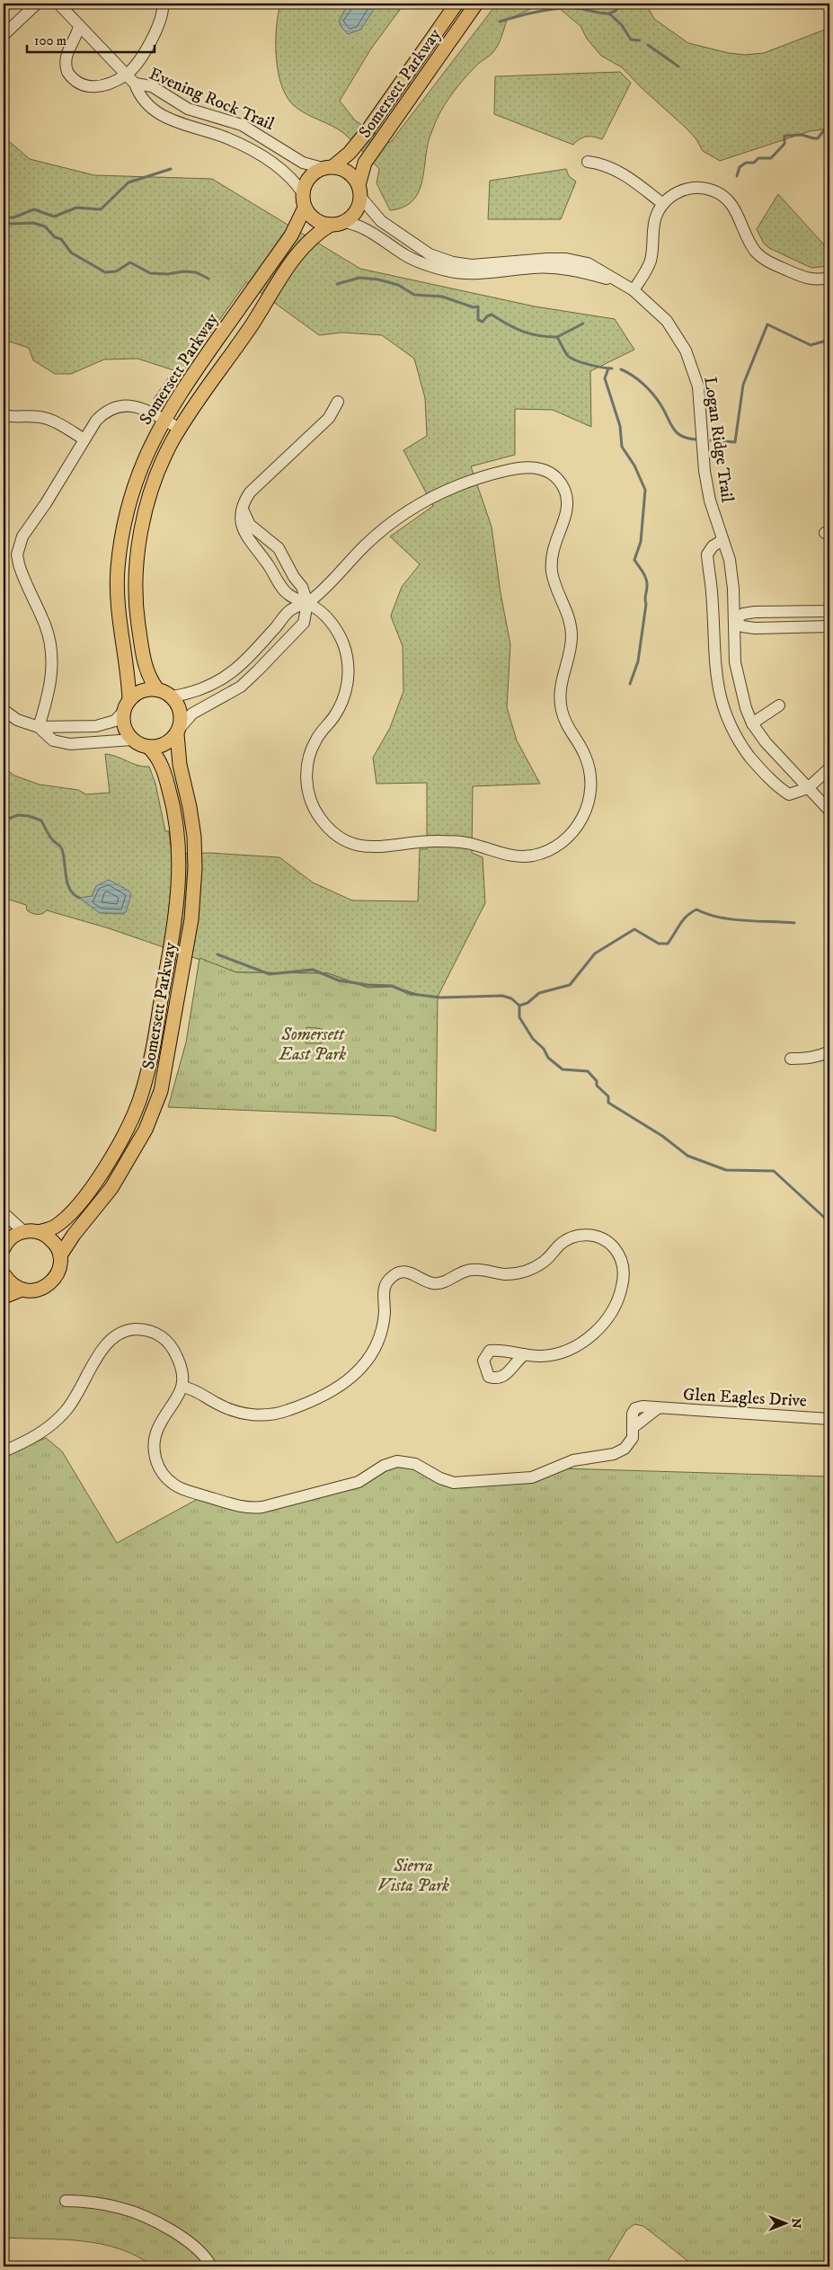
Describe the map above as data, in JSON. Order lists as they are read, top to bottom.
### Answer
{
  "streets": {
    "main road": ["Somersett Parkway"],
    "street": ["Evening Rock Trail", "Logan Ridge Trail", "Glen Eagles Drive"]
  },
  "crossings": [
    ["Somersett Parkway", "Evening Rock Trail"],
    ["Somersett Parkway", "Logan Ridge Trail"],
    ["Evening Rock Trail", "Logan Ridge Trail"]
  ],
  "parks": ["Somersett East Park", "Sierra Vista Park"],
  "scale_bar": "100 m",
  "north": "right"
}
